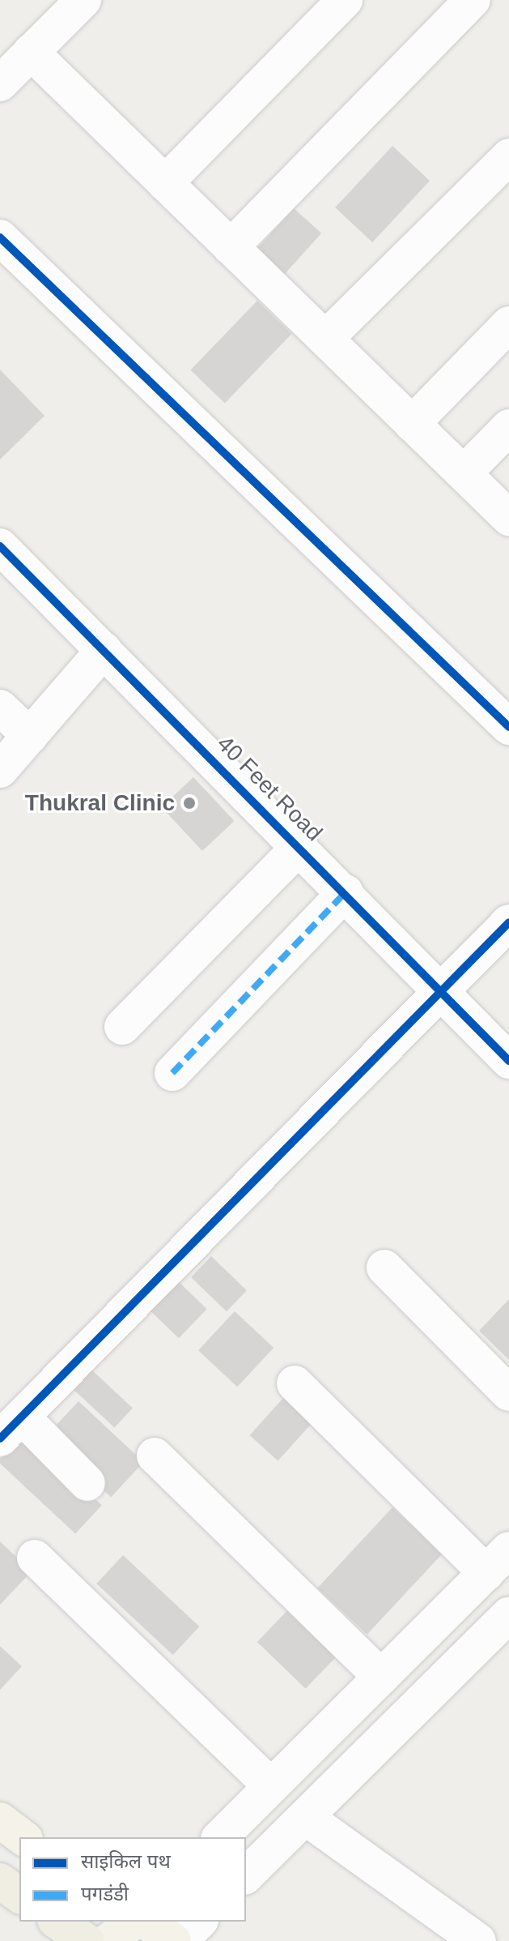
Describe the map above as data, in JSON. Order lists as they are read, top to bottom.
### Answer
{
  "streets": {
    "street": ["40 Feet Road"]
  },
  "places": ["Thukral Clinic"],
  "legend": ["साइकिल पथ", "पगडंडी"]
}
